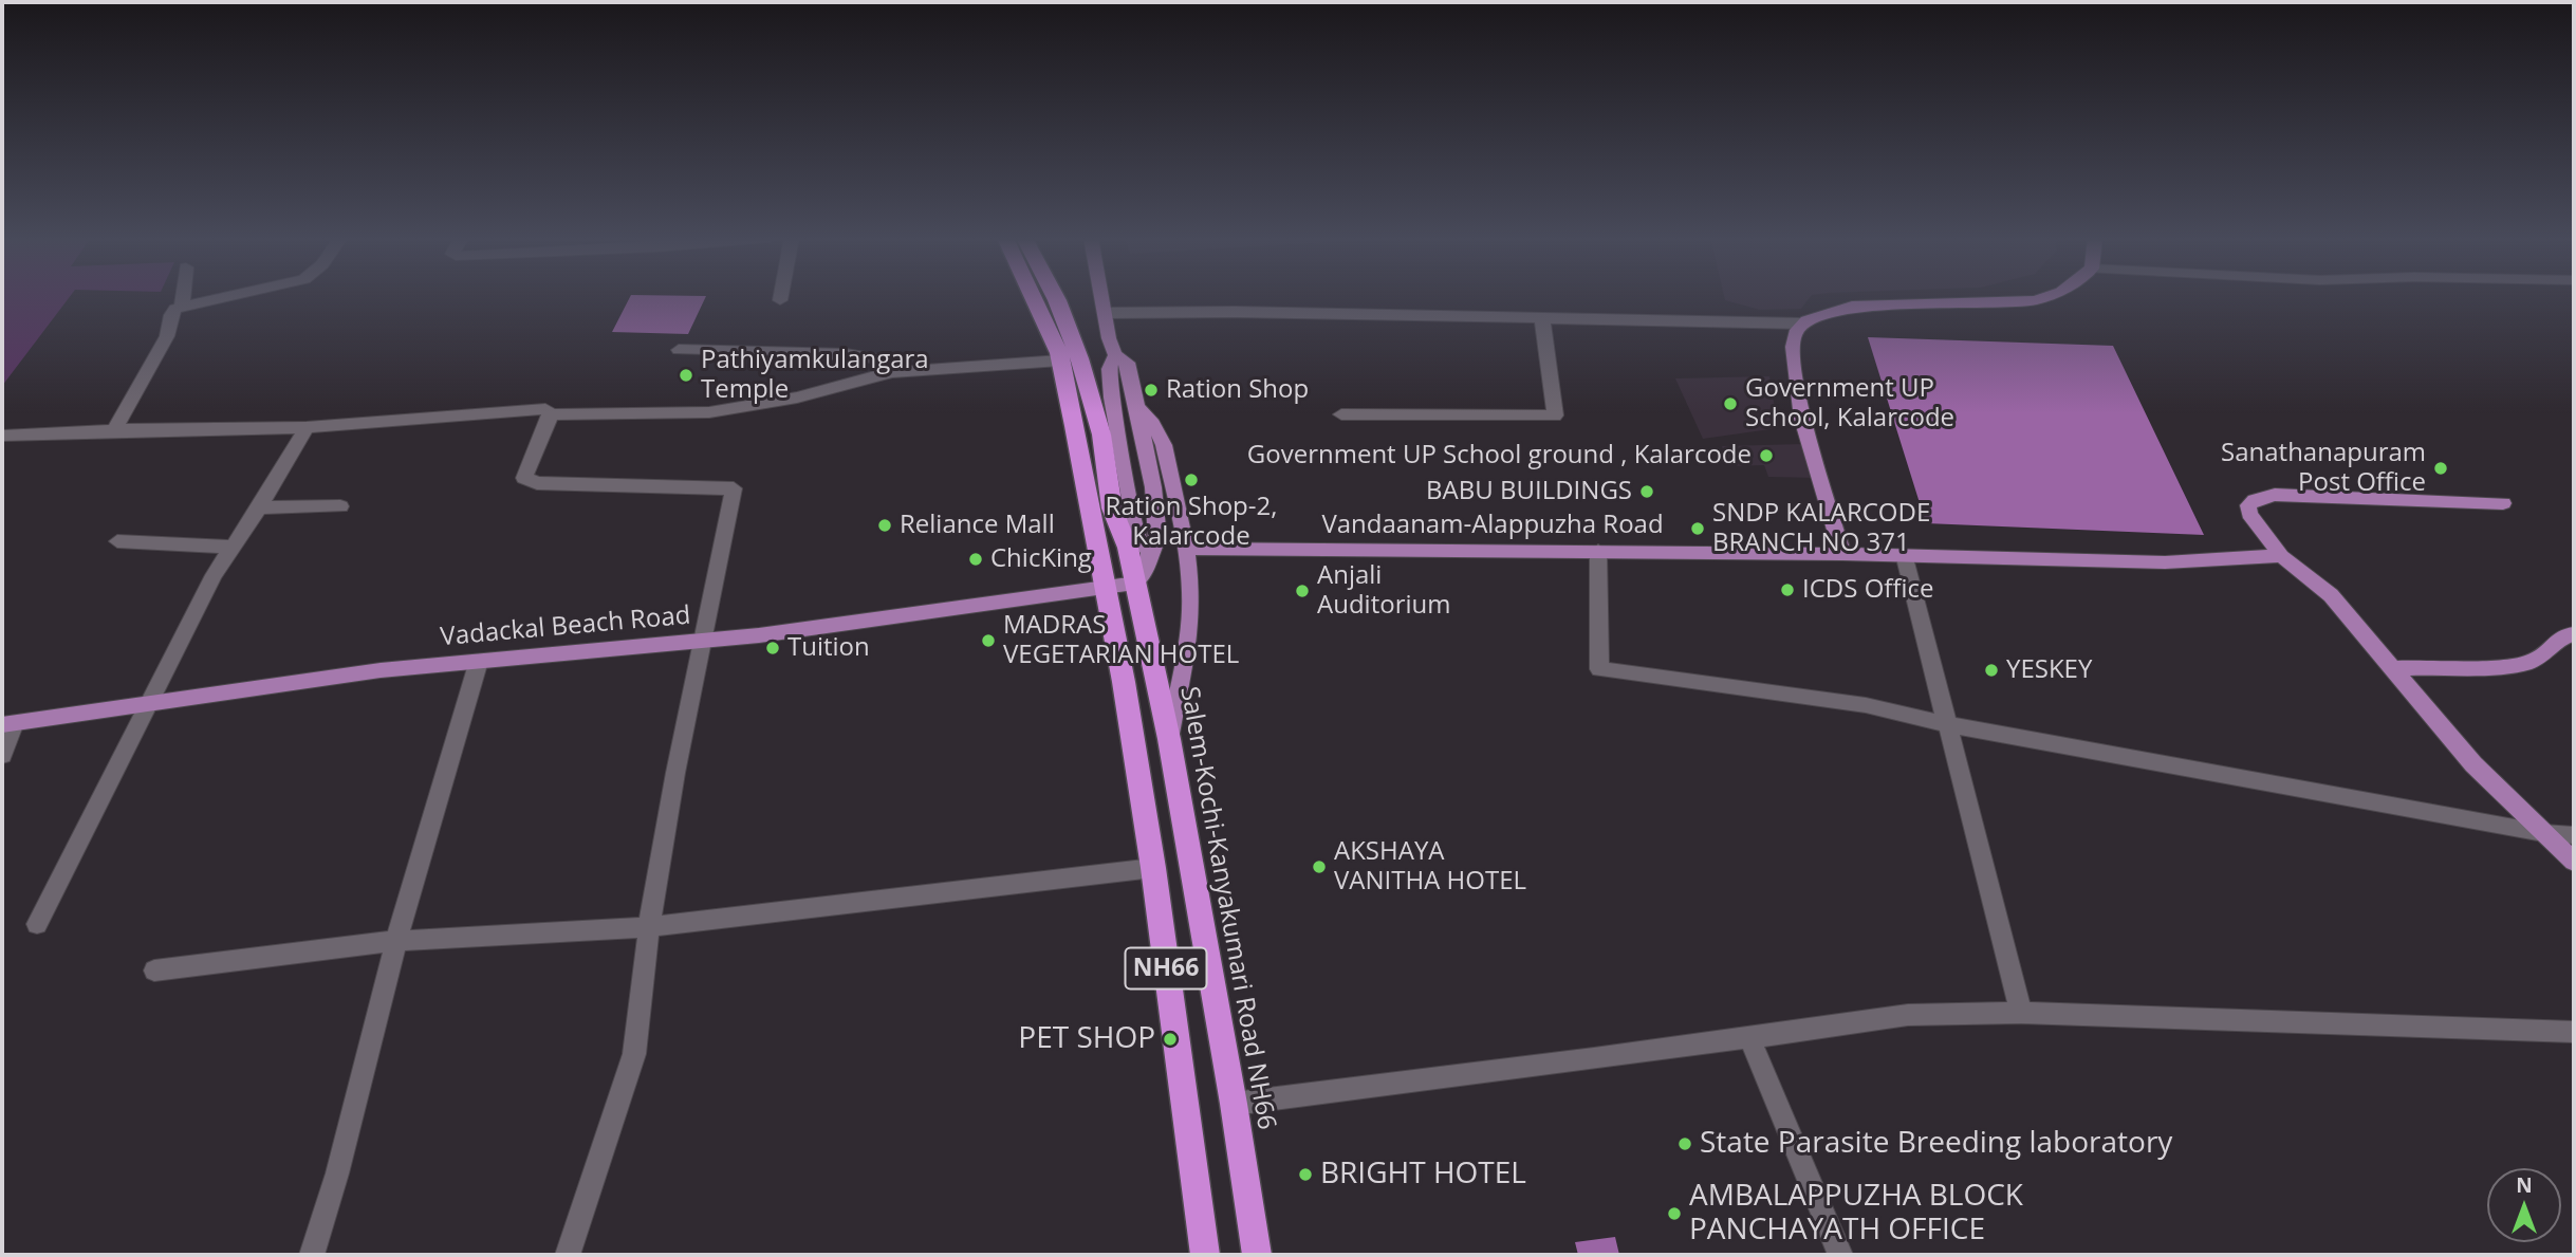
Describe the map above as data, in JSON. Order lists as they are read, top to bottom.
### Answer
{
  "streets": {
    "highway": ["Salem-Kochi-Kanyakumari Road NH66", "NH66"],
    "main road": ["Vandaanam-Alappuzha Road", "Vadackal Beach Road"]
  },
  "crossings": [
    ["Vadackal Beach Road", "Salem-Kochi-Kanyakumari Road NH66"],
    ["Vadackal Beach Road", "NH66"]
  ],
  "places": [
    "Pathiyamkulangara Temple",
    "Ration Shop",
    "Government UP School, Kalarcode",
    "Government UP School ground , Kalarcode",
    "Sanathanapuram Post Office",
    "Ration Shop-2, Kalarcode",
    "BABU BUILDINGS",
    "Reliance Mall",
    "SNDP KALARCODE BRANCH NO 371",
    "ChicKing",
    "ICDS Office",
    "Anjali Auditorium",
    "MADRAS VEGETARIAN HOTEL",
    "Tuition",
    "YESKEY",
    "AKSHAYA VANITHA HOTEL",
    "PET SHOP",
    "State Parasite Breeding laboratory",
    "BRIGHT HOTEL",
    "AMBALAPPUZHA BLOCK PANCHAYATH OFFICE"
  ],
  "north": "top"
}
